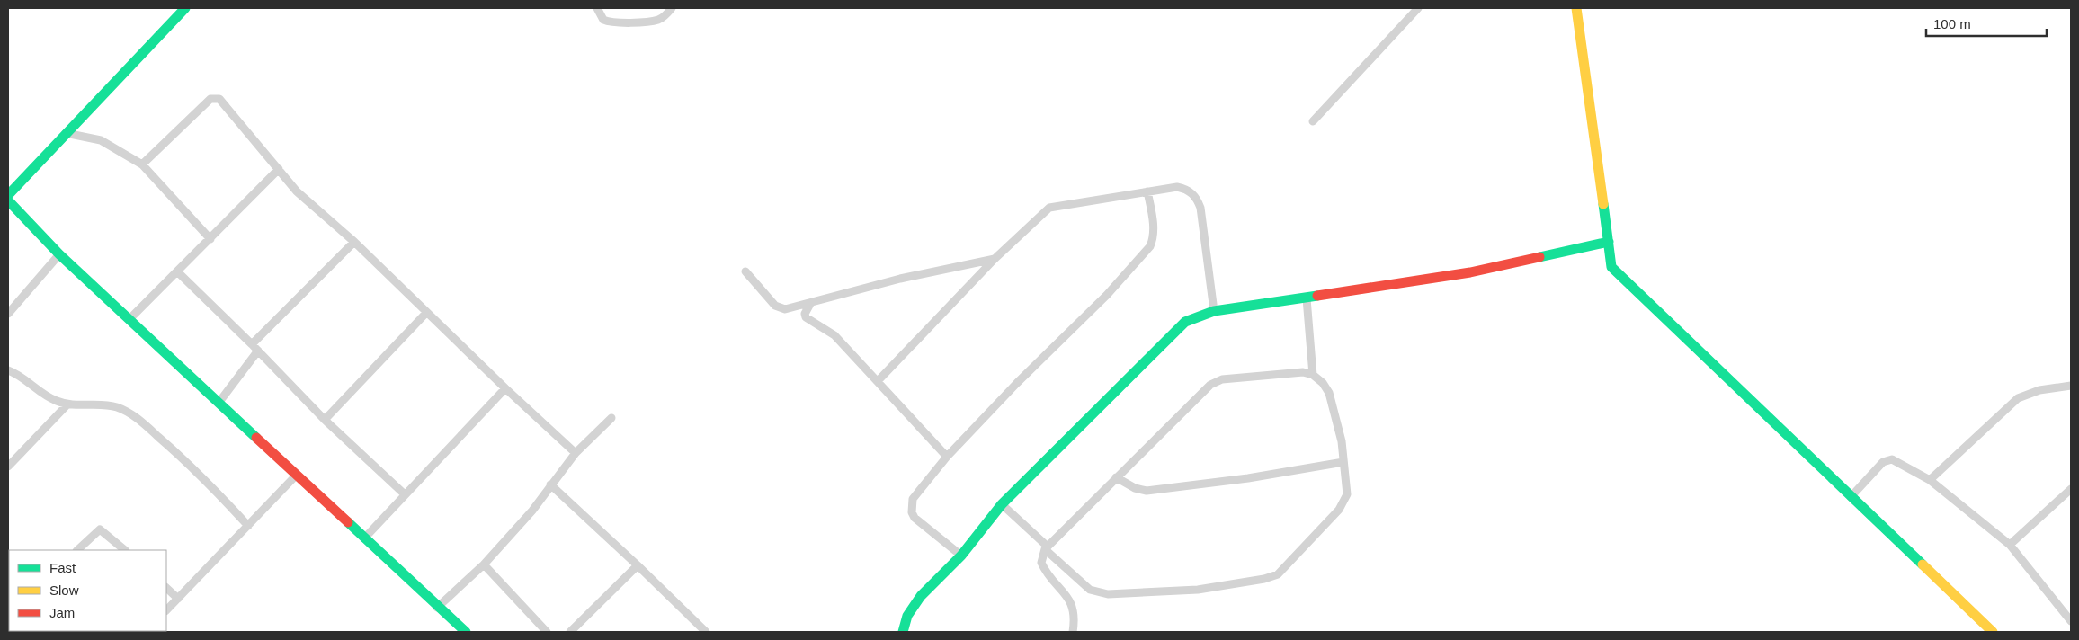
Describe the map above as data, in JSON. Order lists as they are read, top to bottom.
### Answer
{
  "legend": ["Fast", "Slow", "Jam"],
  "scale_bar": "100 m"
}
